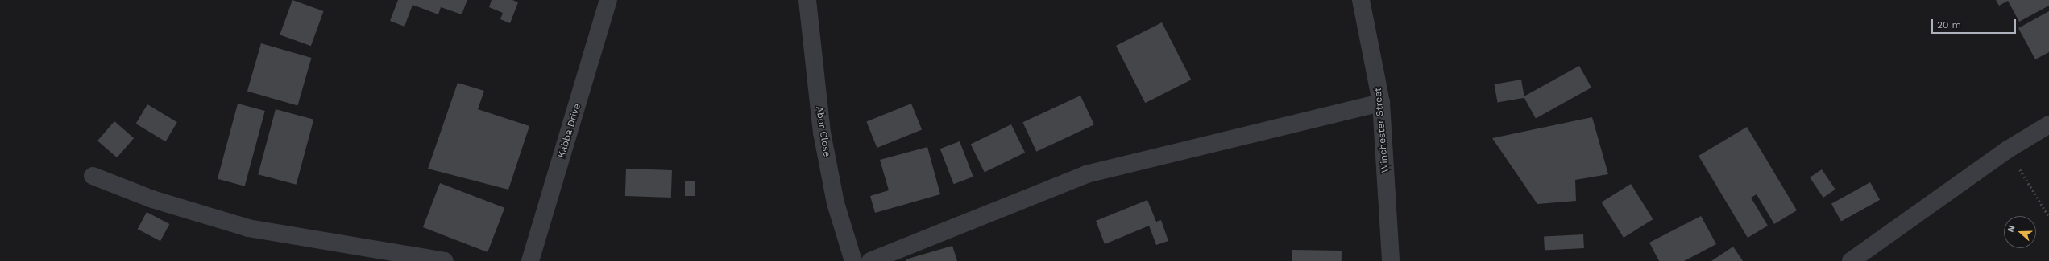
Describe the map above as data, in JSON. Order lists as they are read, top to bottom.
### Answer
{
  "streets": {
    "street": ["Winchester Street", "Kabba Drive", "Abor Close"]
  },
  "scale_bar": "20 m",
  "north": "left"
}
